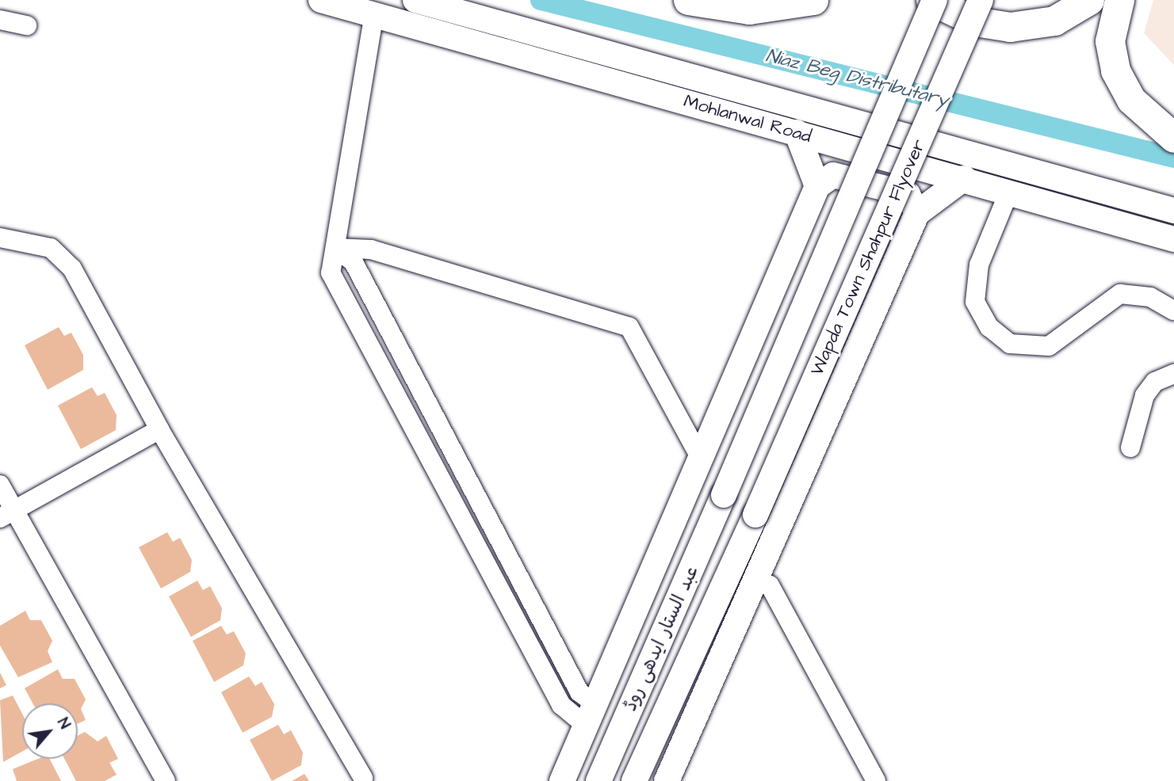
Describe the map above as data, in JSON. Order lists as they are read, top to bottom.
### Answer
{
  "streets": {
    "main road": ["Mohlanwal Road", "Wapda Town Shahpur Flyover", "عبد الستار ایدھی روڈ"]
  },
  "crossings": [
    ["Wapda Town Shahpur Flyover", "عبد الستار ایدھی روڈ"]
  ],
  "water": ["Niaz Beg Distributary"],
  "north": "top right"
}
